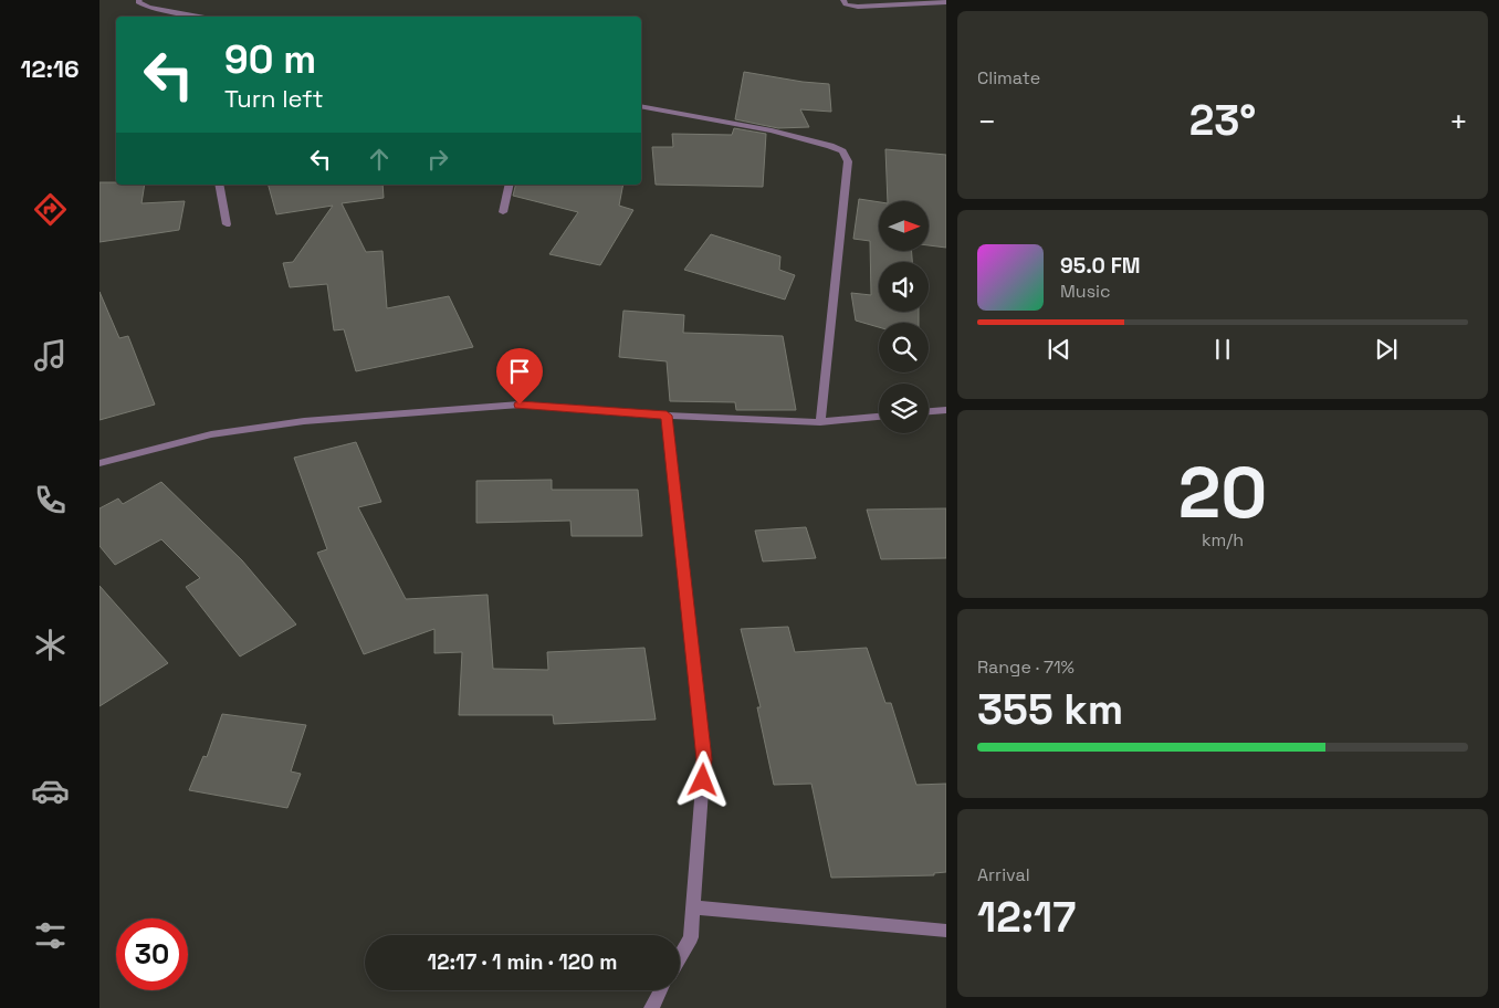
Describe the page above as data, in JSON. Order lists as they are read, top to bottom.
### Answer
{
  "north": "right",
  "page": {
    "tabs": "12:16",
    "tile": [
      "Climate",
      ["20", "km/h"],
      ["Range · 71%", "355 km"],
      ["Arrival", "12:17"]
    ],
    "turn": ["90 m", "Turn left"],
    "heat": ["−", "23°", "+"],
    "song": ["95.0 FM", "Music"],
    "limit": "30",
    "trip": "12:17 · 1 min · 120 m"
  }
}
